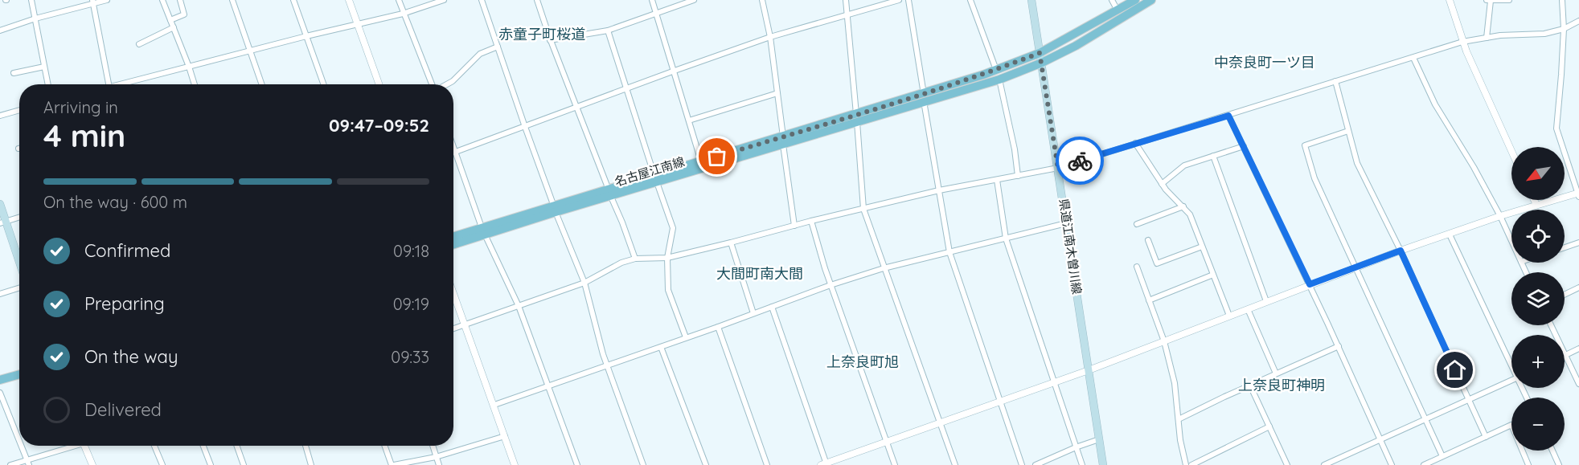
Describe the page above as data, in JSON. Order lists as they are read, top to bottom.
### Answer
{
  "streets": {
    "main road": ["名古屋江南線", "県道江南木曽川線"]
  },
  "crossings": [
    ["名古屋江南線", "県道江南木曽川線"]
  ],
  "districts": [
    "赤童子町桜道",
    "中奈良町一ツ目",
    "大間町南大間",
    "上奈良町旭",
    "上奈良町神明"
  ],
  "north": "bottom left",
  "page": {
    "heading": ["4 min", "Arriving in", "09:47–09:52"],
    "map_buttons": ["+", "−"],
    "bar": "On the way · 600 m",
    "list": [
      ["Confirmed", "09:18"],
      ["Preparing", "09:19"],
      ["On the way", "09:33"],
      "Delivered"
    ]
  }
}
